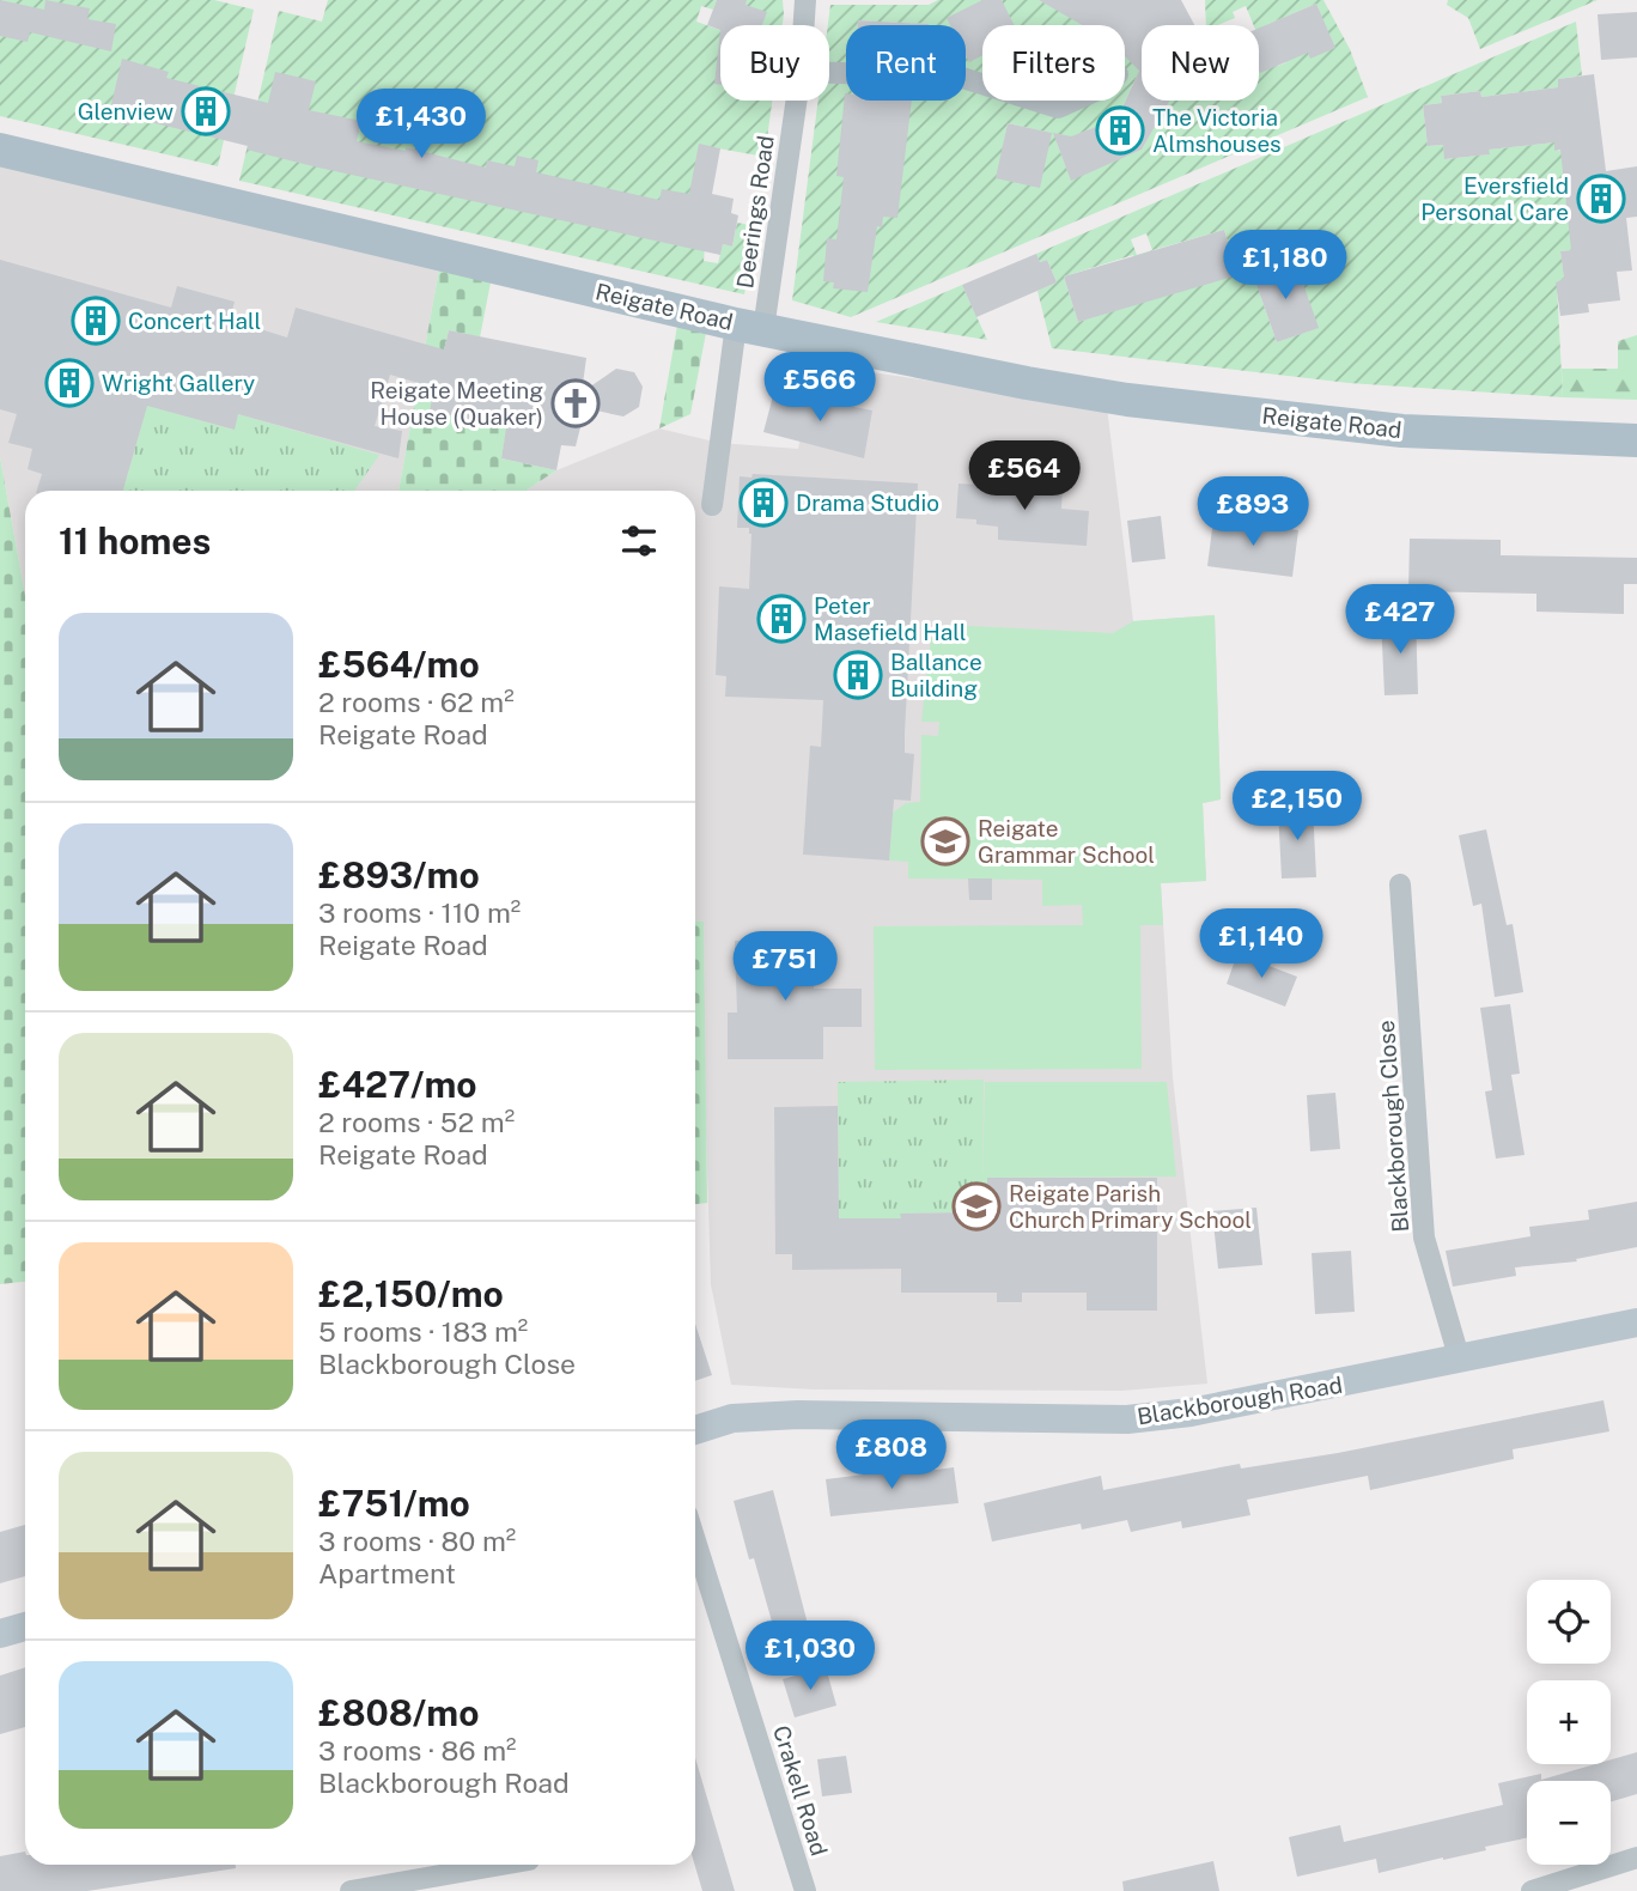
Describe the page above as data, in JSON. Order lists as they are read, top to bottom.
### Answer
{
  "streets": {
    "main road": ["Reigate Road", "Blackborough Road"],
    "street": ["Deerings Road", "Blackborough Close", "Crakell Road"]
  },
  "crossings": [
    ["Deerings Road", "Reigate Road"],
    ["Blackborough Close", "Blackborough Road"]
  ],
  "places": {
    "building": [
      "Glenview",
      "The Victoria Almshouses",
      "Eversfield Personal Care",
      "Concert Hall",
      "Wright Gallery",
      "Drama Studio",
      "Peter Masefield Hall",
      "Ballance Building"
    ],
    "church": ["Reigate Meeting House (Quaker)"],
    "school or university": ["Reigate Grammar School", "Reigate Parish Church Primary School"]
  },
  "page": {
    "chip": [
      "Buy",
      "Rent",
      "Filters",
      "New"
    ],
    "price": [
      "£1,430",
      "£1,180",
      "£566",
      "£564",
      "£893",
      "£427",
      "£2,150",
      "£1,140",
      "£751",
      "£808",
      "£1,030"
    ],
    "heading": "11 homes",
    "list": [
      {
        "name": "£564/mo",
        "note": "2 rooms · 62 m² · Reigate Road"
      },
      {
        "name": "£893/mo",
        "note": "3 rooms · 110 m² · Reigate Road"
      },
      {
        "name": "£427/mo",
        "note": "2 rooms · 52 m² · Reigate Road"
      },
      {
        "name": "£2,150/mo",
        "note": "5 rooms · 183 m² · Blackborough Close"
      },
      {
        "name": "£751/mo",
        "note": "3 rooms · 80 m² · Apartment"
      },
      {
        "name": "£808/mo",
        "note": "3 rooms · 86 m² · Blackborough Road"
      }
    ],
    "map_buttons": ["+", "−"]
  }
}
